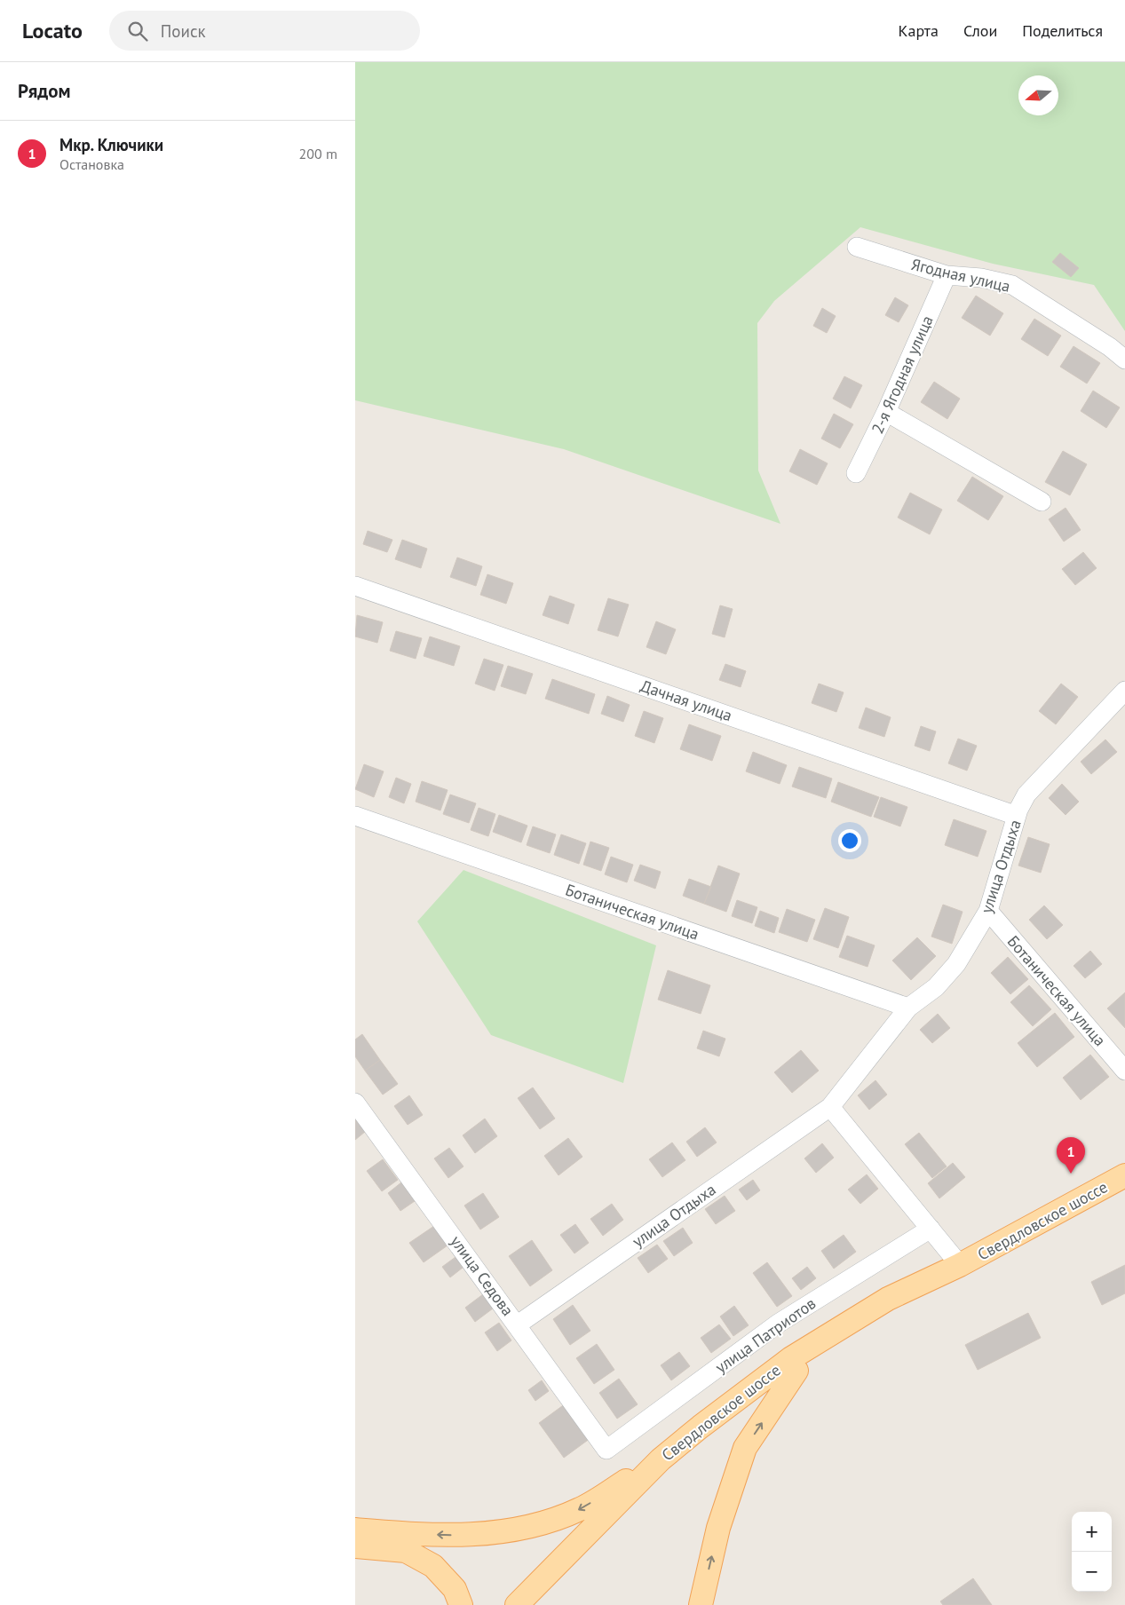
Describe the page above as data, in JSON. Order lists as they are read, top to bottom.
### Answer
{
  "streets": {
    "main road": ["Свердловское шоссе"],
    "street": [
      "Ягодная улица",
      "2-я Ягодная улица",
      "Дачная улица",
      "улица Отдыха",
      "Ботаническая улица",
      "улица Седова",
      "улица Патриотов"
    ]
  },
  "crossings": [
    ["Ягодная улица", "2-я Ягодная улица"],
    ["Дачная улица", "улица Отдыха"],
    ["улица Отдыха", "Ботаническая улица"],
    ["улица Отдыха", "улица Седова"],
    ["улица Седова", "улица Патриотов"]
  ],
  "north": "left",
  "page": {
    "header": "Locato",
    "search": "Поиск",
    "nav": ["Карта", "Слои", "Поделиться"],
    "heading": "Рядом",
    "list": [
      {
        "mark": "1",
        "name": "Мкр. Ключики",
        "note": "Остановка",
        "value": "200 m"
      }
    ],
    "pins": "1",
    "map_buttons": ["+", "−"]
  }
}
